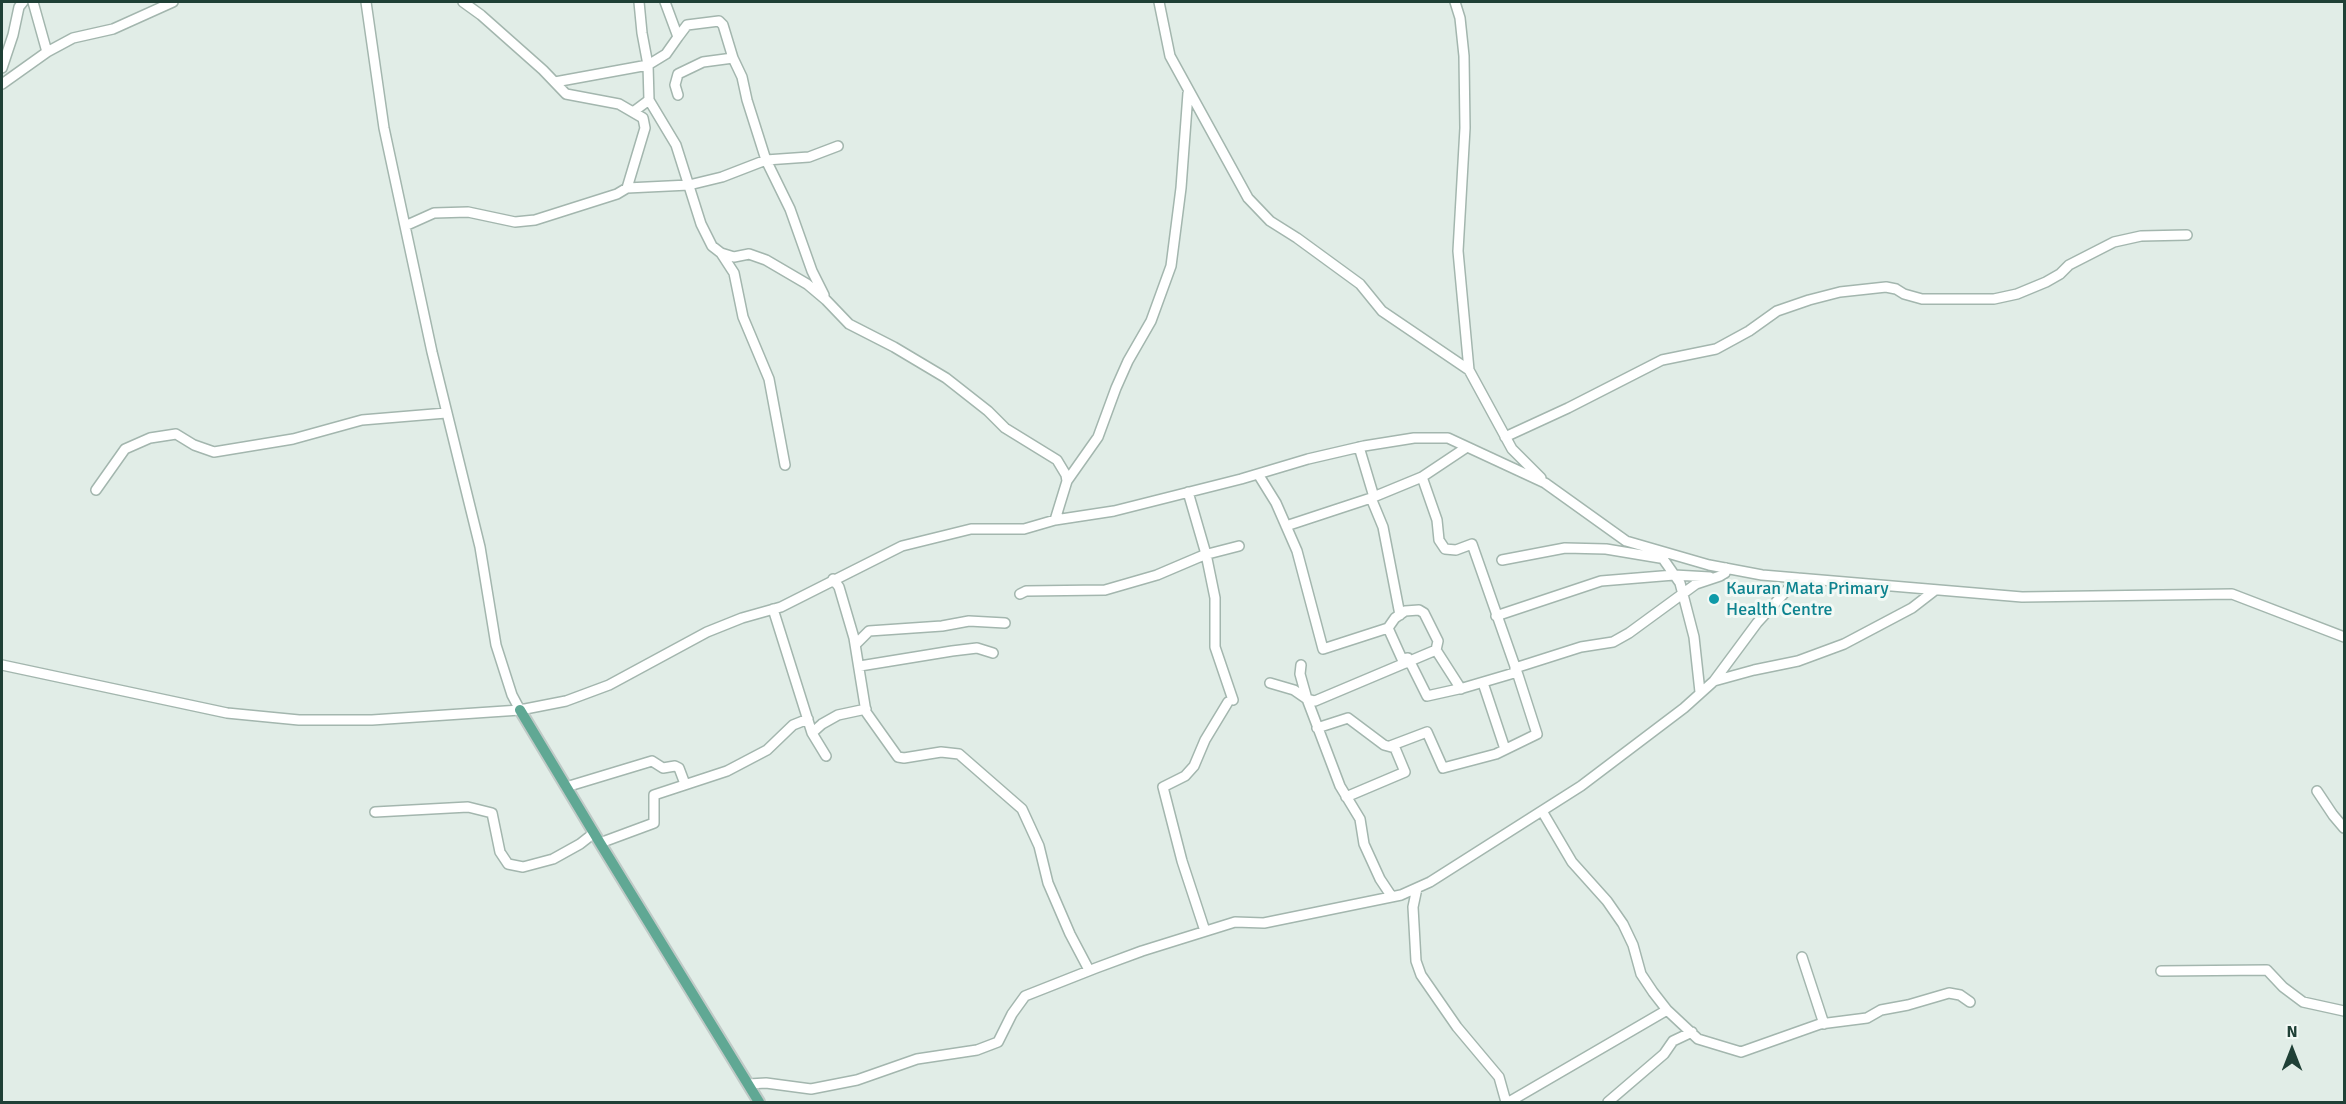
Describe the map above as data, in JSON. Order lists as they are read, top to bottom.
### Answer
{
  "places": ["Kauran Mata Primary Health Centre"],
  "north": "top"
}
